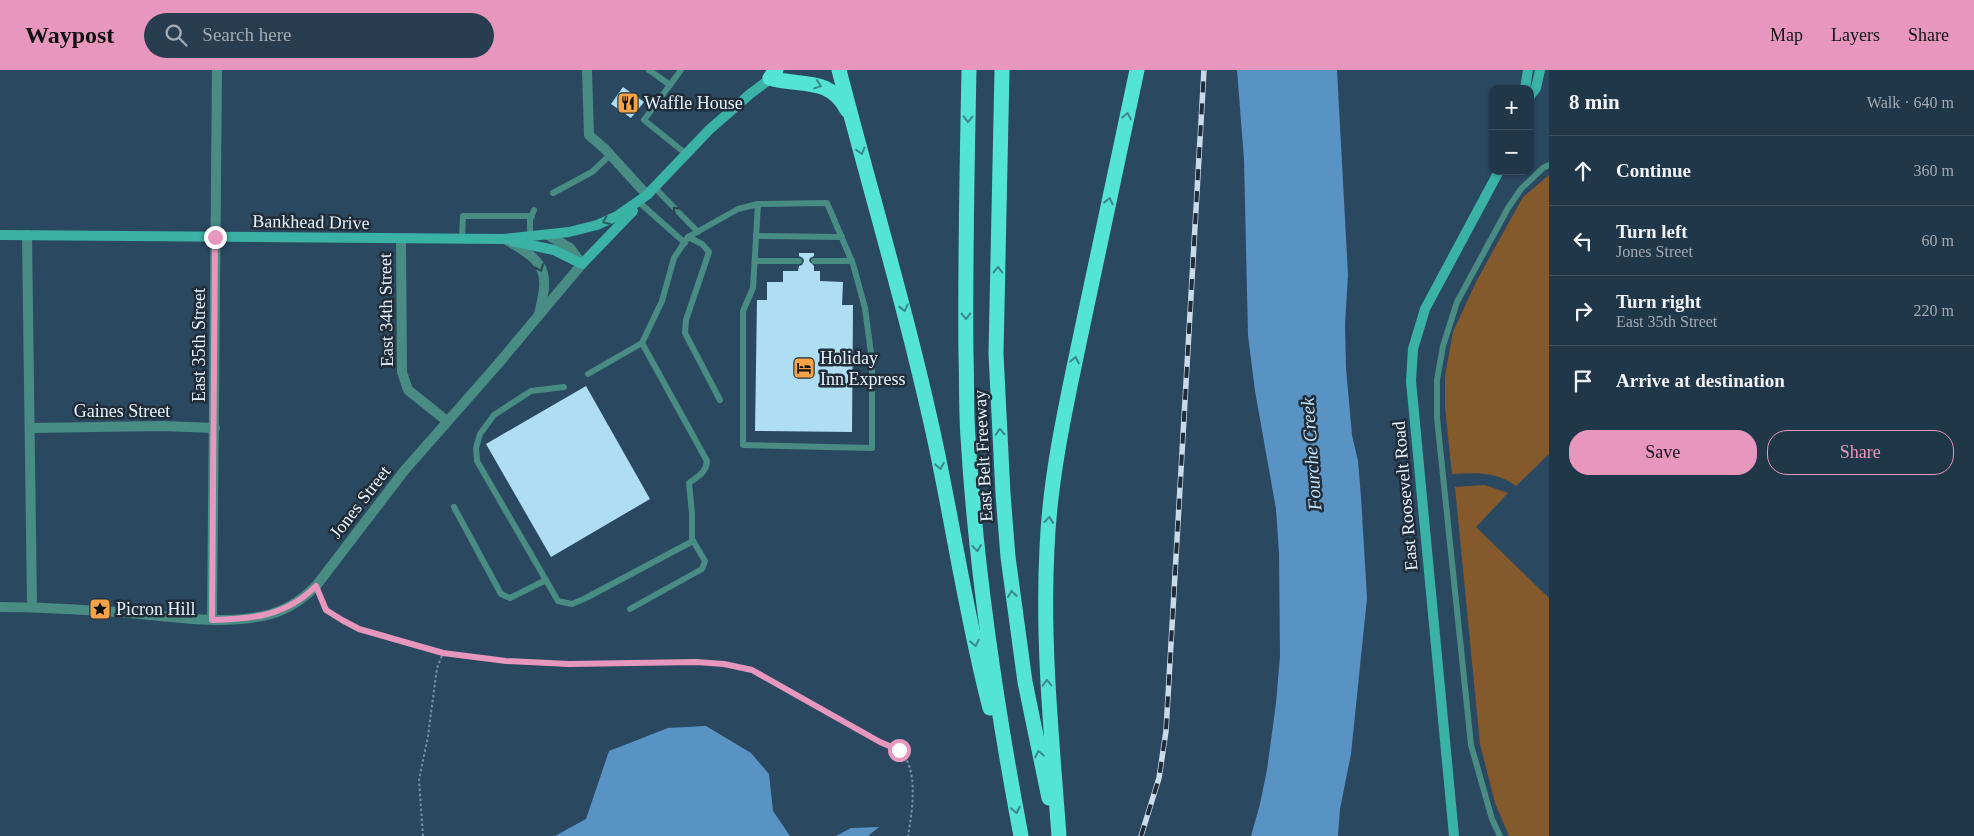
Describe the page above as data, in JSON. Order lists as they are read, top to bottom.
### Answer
{
  "streets": {
    "highway": ["East Belt Freeway"],
    "main road": ["Bankhead Drive", "East Roosevelt Road", "Jones Street"],
    "street": ["East 34th Street", "East 35th Street", "Gaines Street"]
  },
  "crossings": [
    ["Bankhead Drive", "East 34th Street"],
    ["Bankhead Drive", "East 35th Street"],
    ["Bankhead Drive", "Jones Street"],
    ["East 34th Street", "Jones Street"],
    ["East 35th Street", "Gaines Street"],
    ["East 35th Street", "Jones Street"]
  ],
  "water": ["Fourche Creek"],
  "places": {
    "restaurant": ["Waffle House"],
    "hotel": ["Holiday Inn Express"],
    "place": ["Picron Hill"]
  },
  "page": {
    "header": "Waypost",
    "search": "Search here",
    "nav": ["Map", "Layers", "Share"],
    "heading": ["8 min", "Walk · 640 m"],
    "map_buttons": ["+", "−"],
    "list": [
      ["Continue", "360 m"],
      ["Turn left", "Jones Street", "60 m"],
      ["Turn right", "East 35th Street", "220 m"],
      "Arrive at destination"
    ],
    "buttons": ["Save", "Share"]
  }
}
